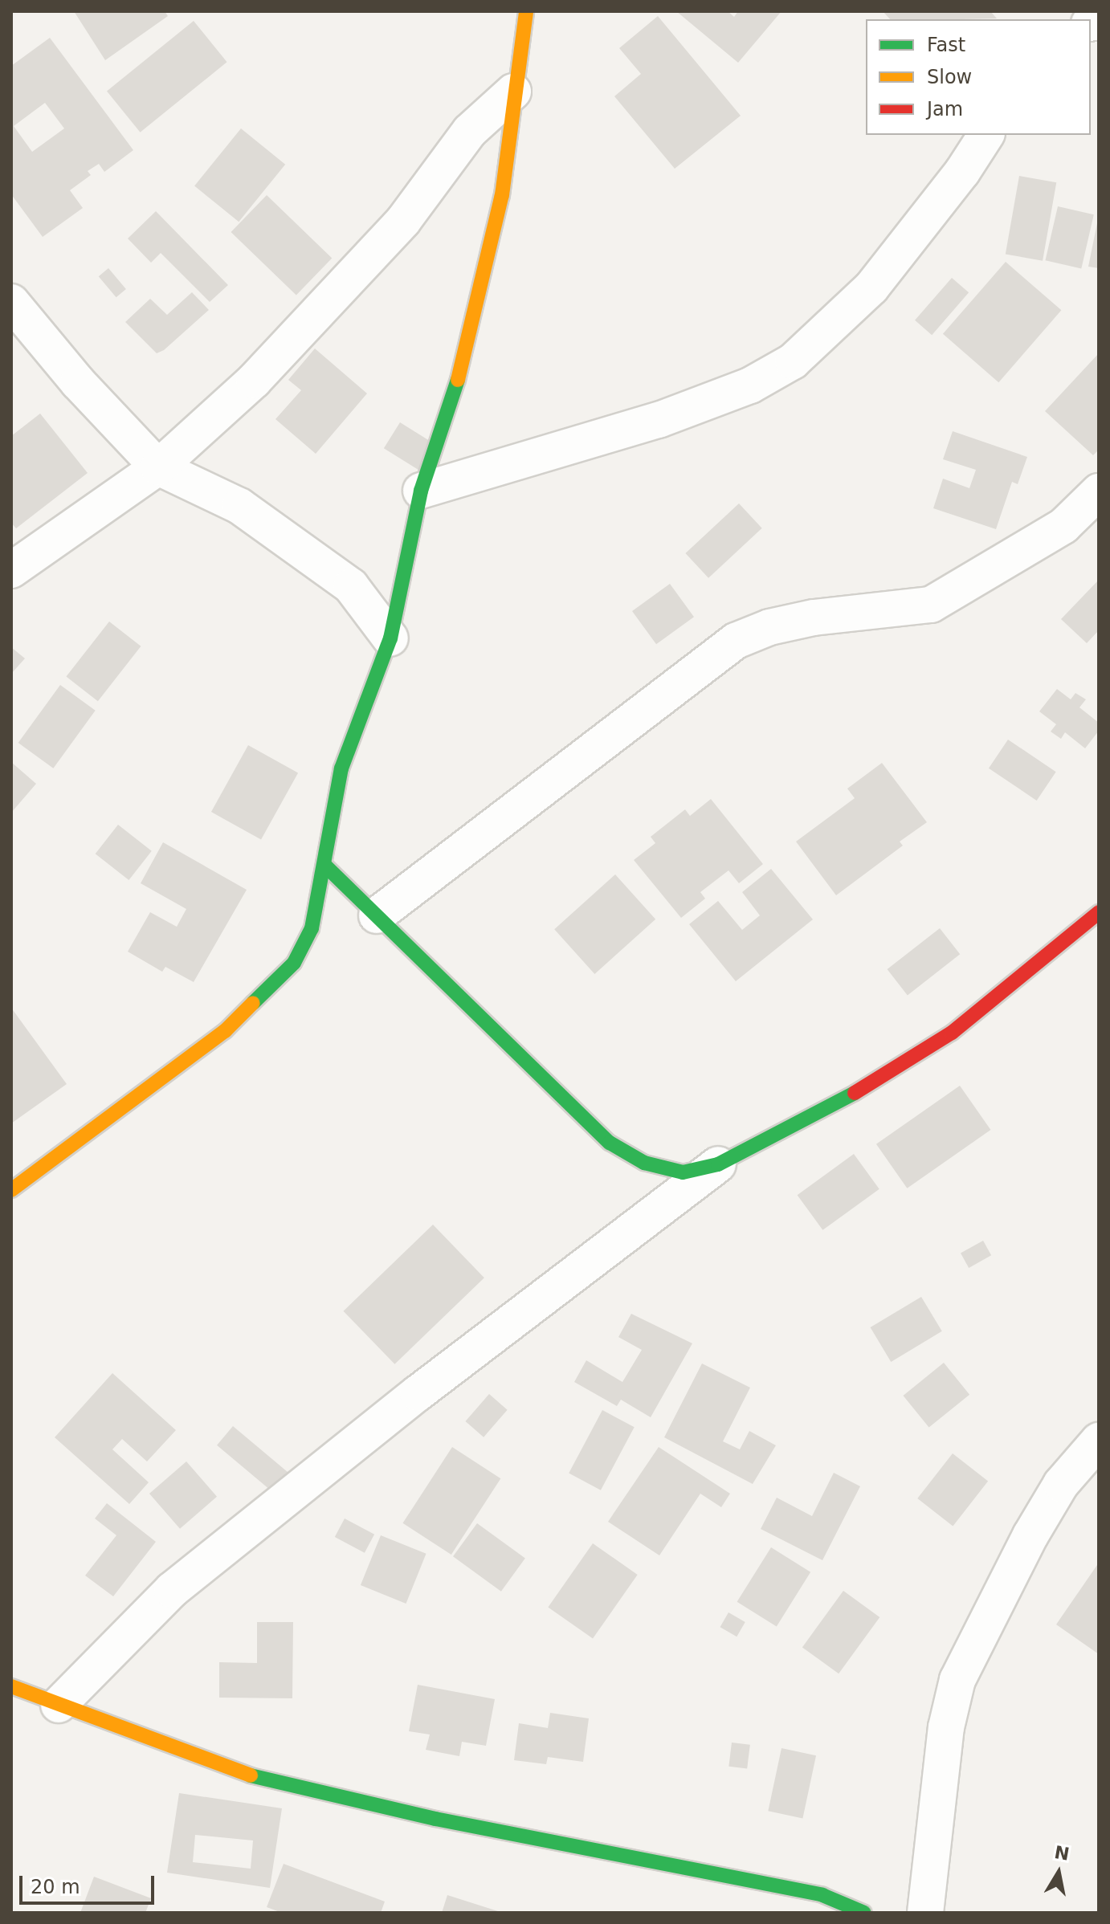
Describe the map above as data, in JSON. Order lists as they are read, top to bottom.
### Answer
{
  "legend": ["Fast", "Slow", "Jam"],
  "scale_bar": "20 m",
  "north": "top"
}
